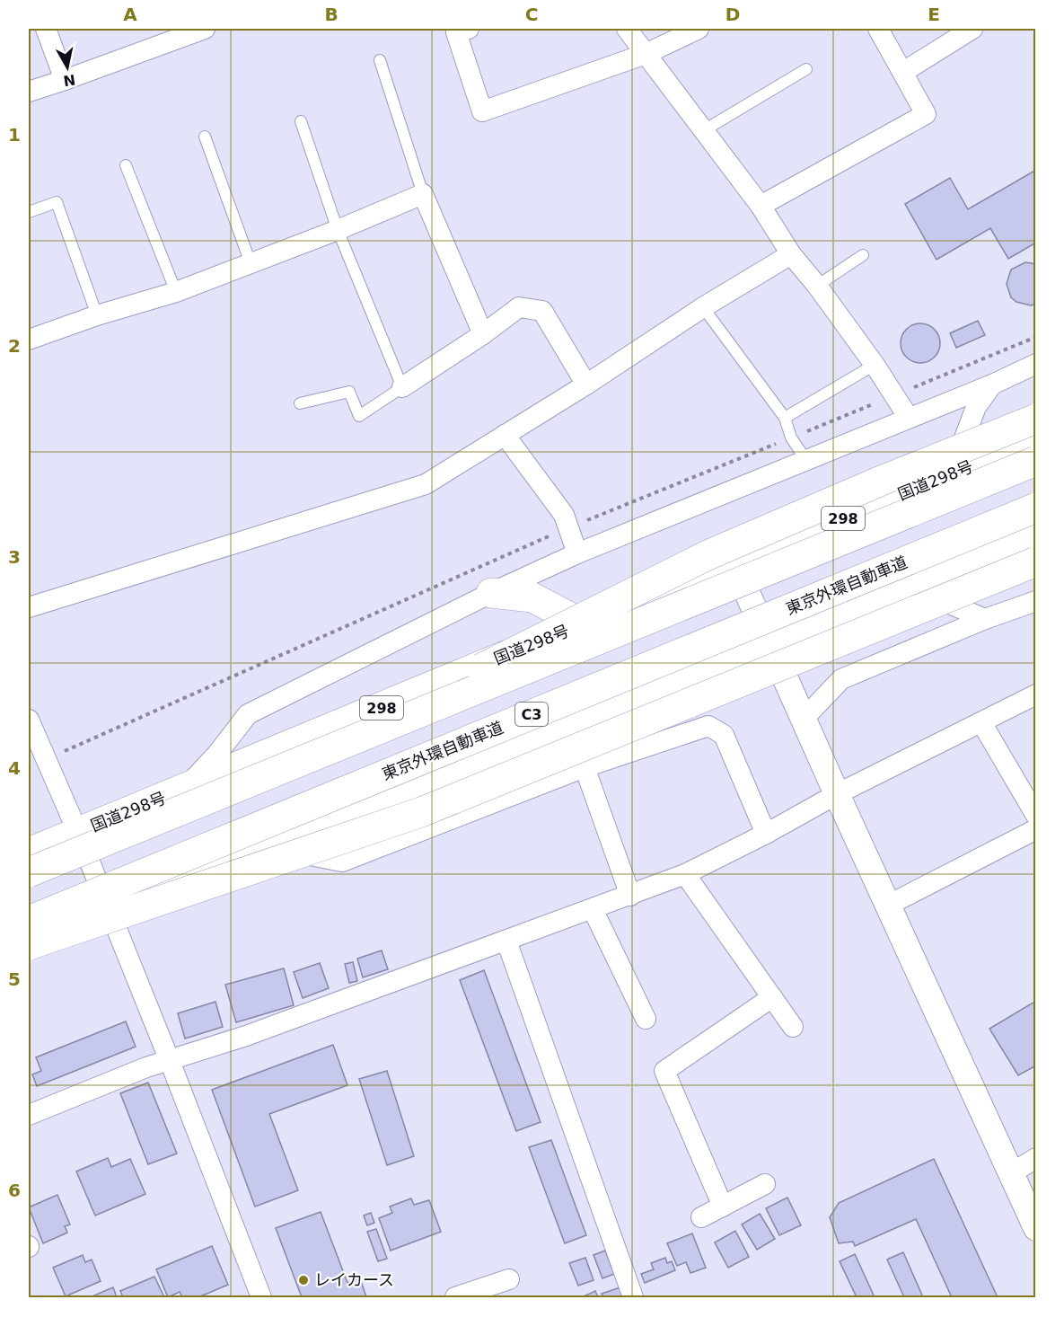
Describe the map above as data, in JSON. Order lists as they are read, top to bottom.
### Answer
{
  "streets": {
    "highway": [
      "国道298号",
      "298",
      "東京外環自動車道",
      "C3"
    ]
  },
  "places": ["レイカース"],
  "north": "bottom",
  "grid": {
    "columns": [
      "A",
      "B",
      "C",
      "D",
      "E"
    ],
    "rows": [
      "1",
      "2",
      "3",
      "4",
      "5",
      "6"
    ]
  }
}
